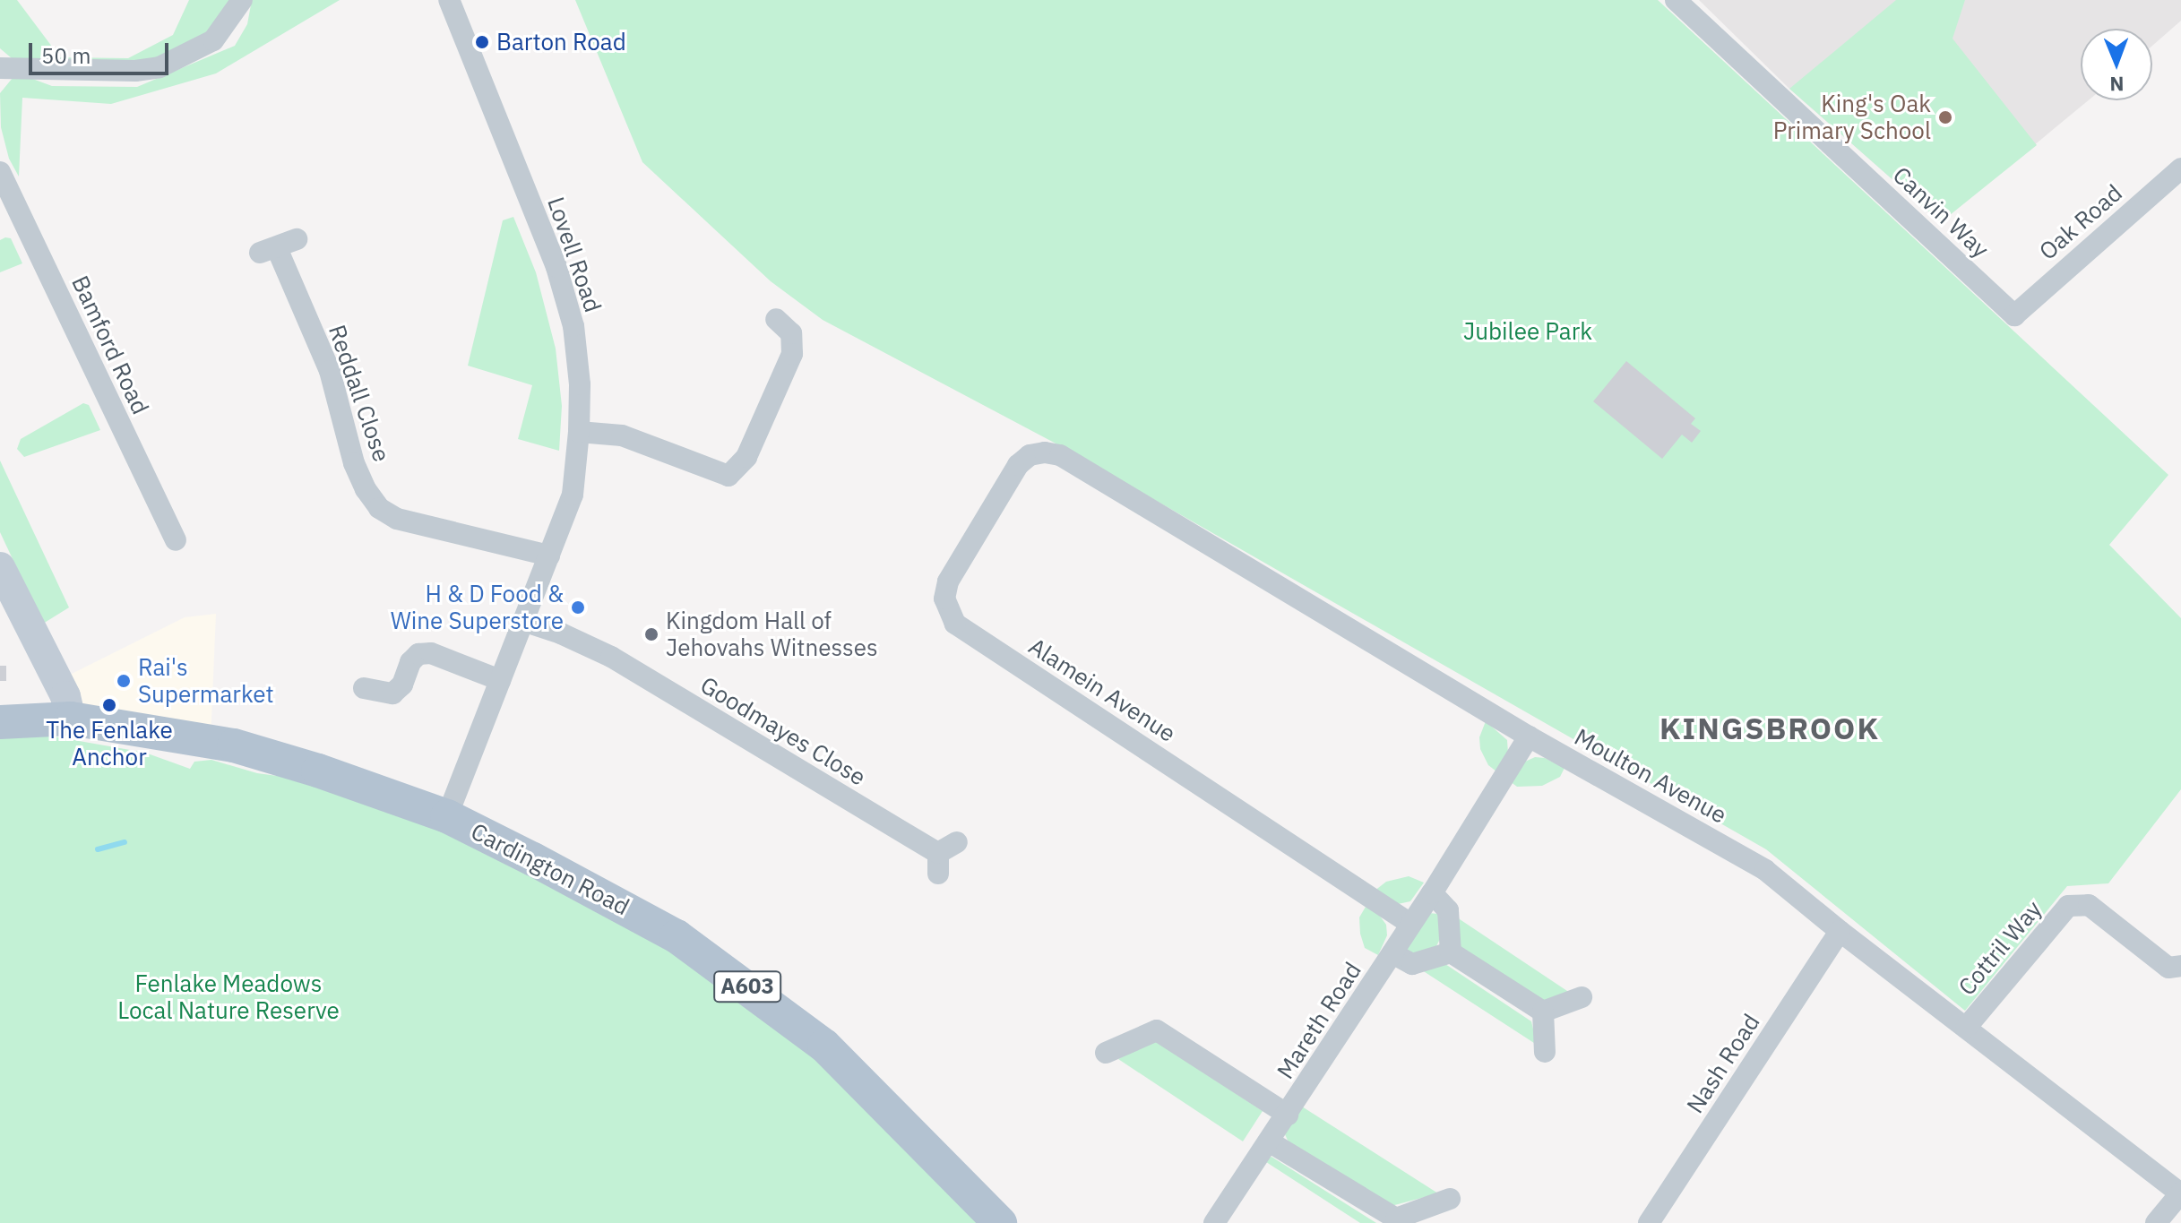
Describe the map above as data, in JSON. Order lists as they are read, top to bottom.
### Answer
{
  "streets": {
    "main road": ["Cardington Road", "A603"],
    "street": [
      "Canvin Way",
      "Oak Road",
      "Lovell Road",
      "Bamford Road",
      "Reddall Close",
      "Alamein Avenue",
      "Goodmayes Close",
      "Moulton Avenue",
      "Cottril Way",
      "Mareth Road",
      "Nash Road"
    ]
  },
  "crossings": [
    ["Canvin Way", "Oak Road"],
    ["Lovell Road", "Reddall Close"],
    ["Lovell Road", "Goodmayes Close"],
    ["Lovell Road", "Cardington Road"],
    ["Alamein Avenue", "Moulton Avenue"],
    ["Alamein Avenue", "Mareth Road"],
    ["Moulton Avenue", "Cottril Way"],
    ["Moulton Avenue", "Mareth Road"],
    ["Moulton Avenue", "Nash Road"]
  ],
  "districts": ["KINGSBROOK"],
  "parks": ["Jubilee Park", "Fenlake Meadows Local Nature Reserve"],
  "places": [
    "Barton Road",
    "King's Oak Primary School",
    "H & D Food & Wine Superstore",
    "Kingdom Hall of Jehovahs Witnesses",
    "Rai's Supermarket",
    "The Fenlake Anchor"
  ],
  "scale_bar": "50 m",
  "north": "bottom"
}
